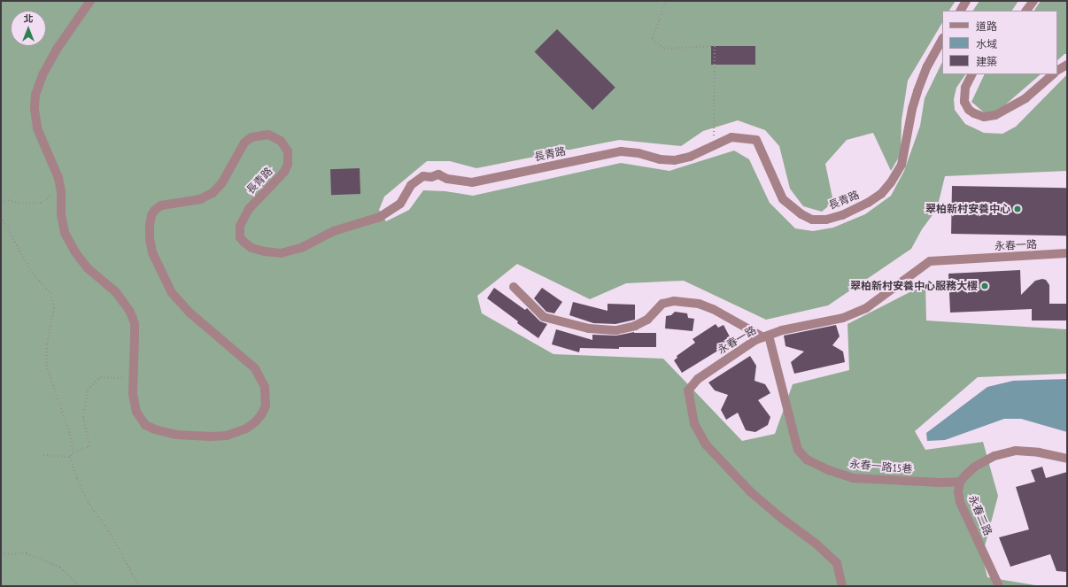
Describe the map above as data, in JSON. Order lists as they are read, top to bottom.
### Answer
{
  "streets": {
    "street": [
      "長青路",
      "永春一路",
      "永春一路15巷",
      "永春二路"
    ]
  },
  "crossings": [
    ["永春一路", "永春一路15巷"],
    ["永春一路15巷", "永春二路"]
  ],
  "places": ["翠柏新村安養中心", "翠柏新村安養中心服務大樓"],
  "legend": ["道路", "水域", "建築"],
  "north": "top"
}
